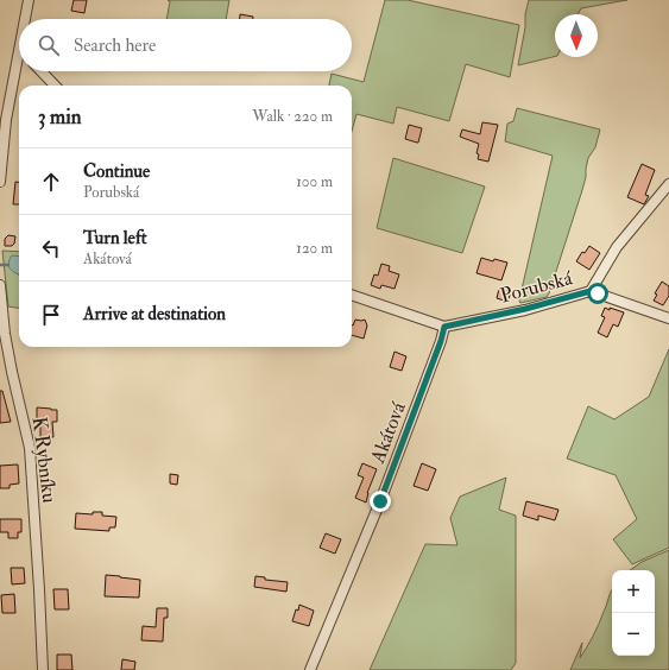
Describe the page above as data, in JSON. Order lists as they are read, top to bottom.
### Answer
{
  "streets": {
    "street": ["Porubská", "Akátová", "K Rybníku"]
  },
  "crossings": [
    ["Porubská", "Akátová"]
  ],
  "north": "bottom",
  "page": {
    "search": "Search here",
    "heading": ["3 min", "Walk · 220 m"],
    "list": [
      ["Continue", "Porubská", "100 m"],
      ["Turn left", "Akátová", "120 m"],
      "Arrive at destination"
    ],
    "map_buttons": ["+", "−"]
  }
}
